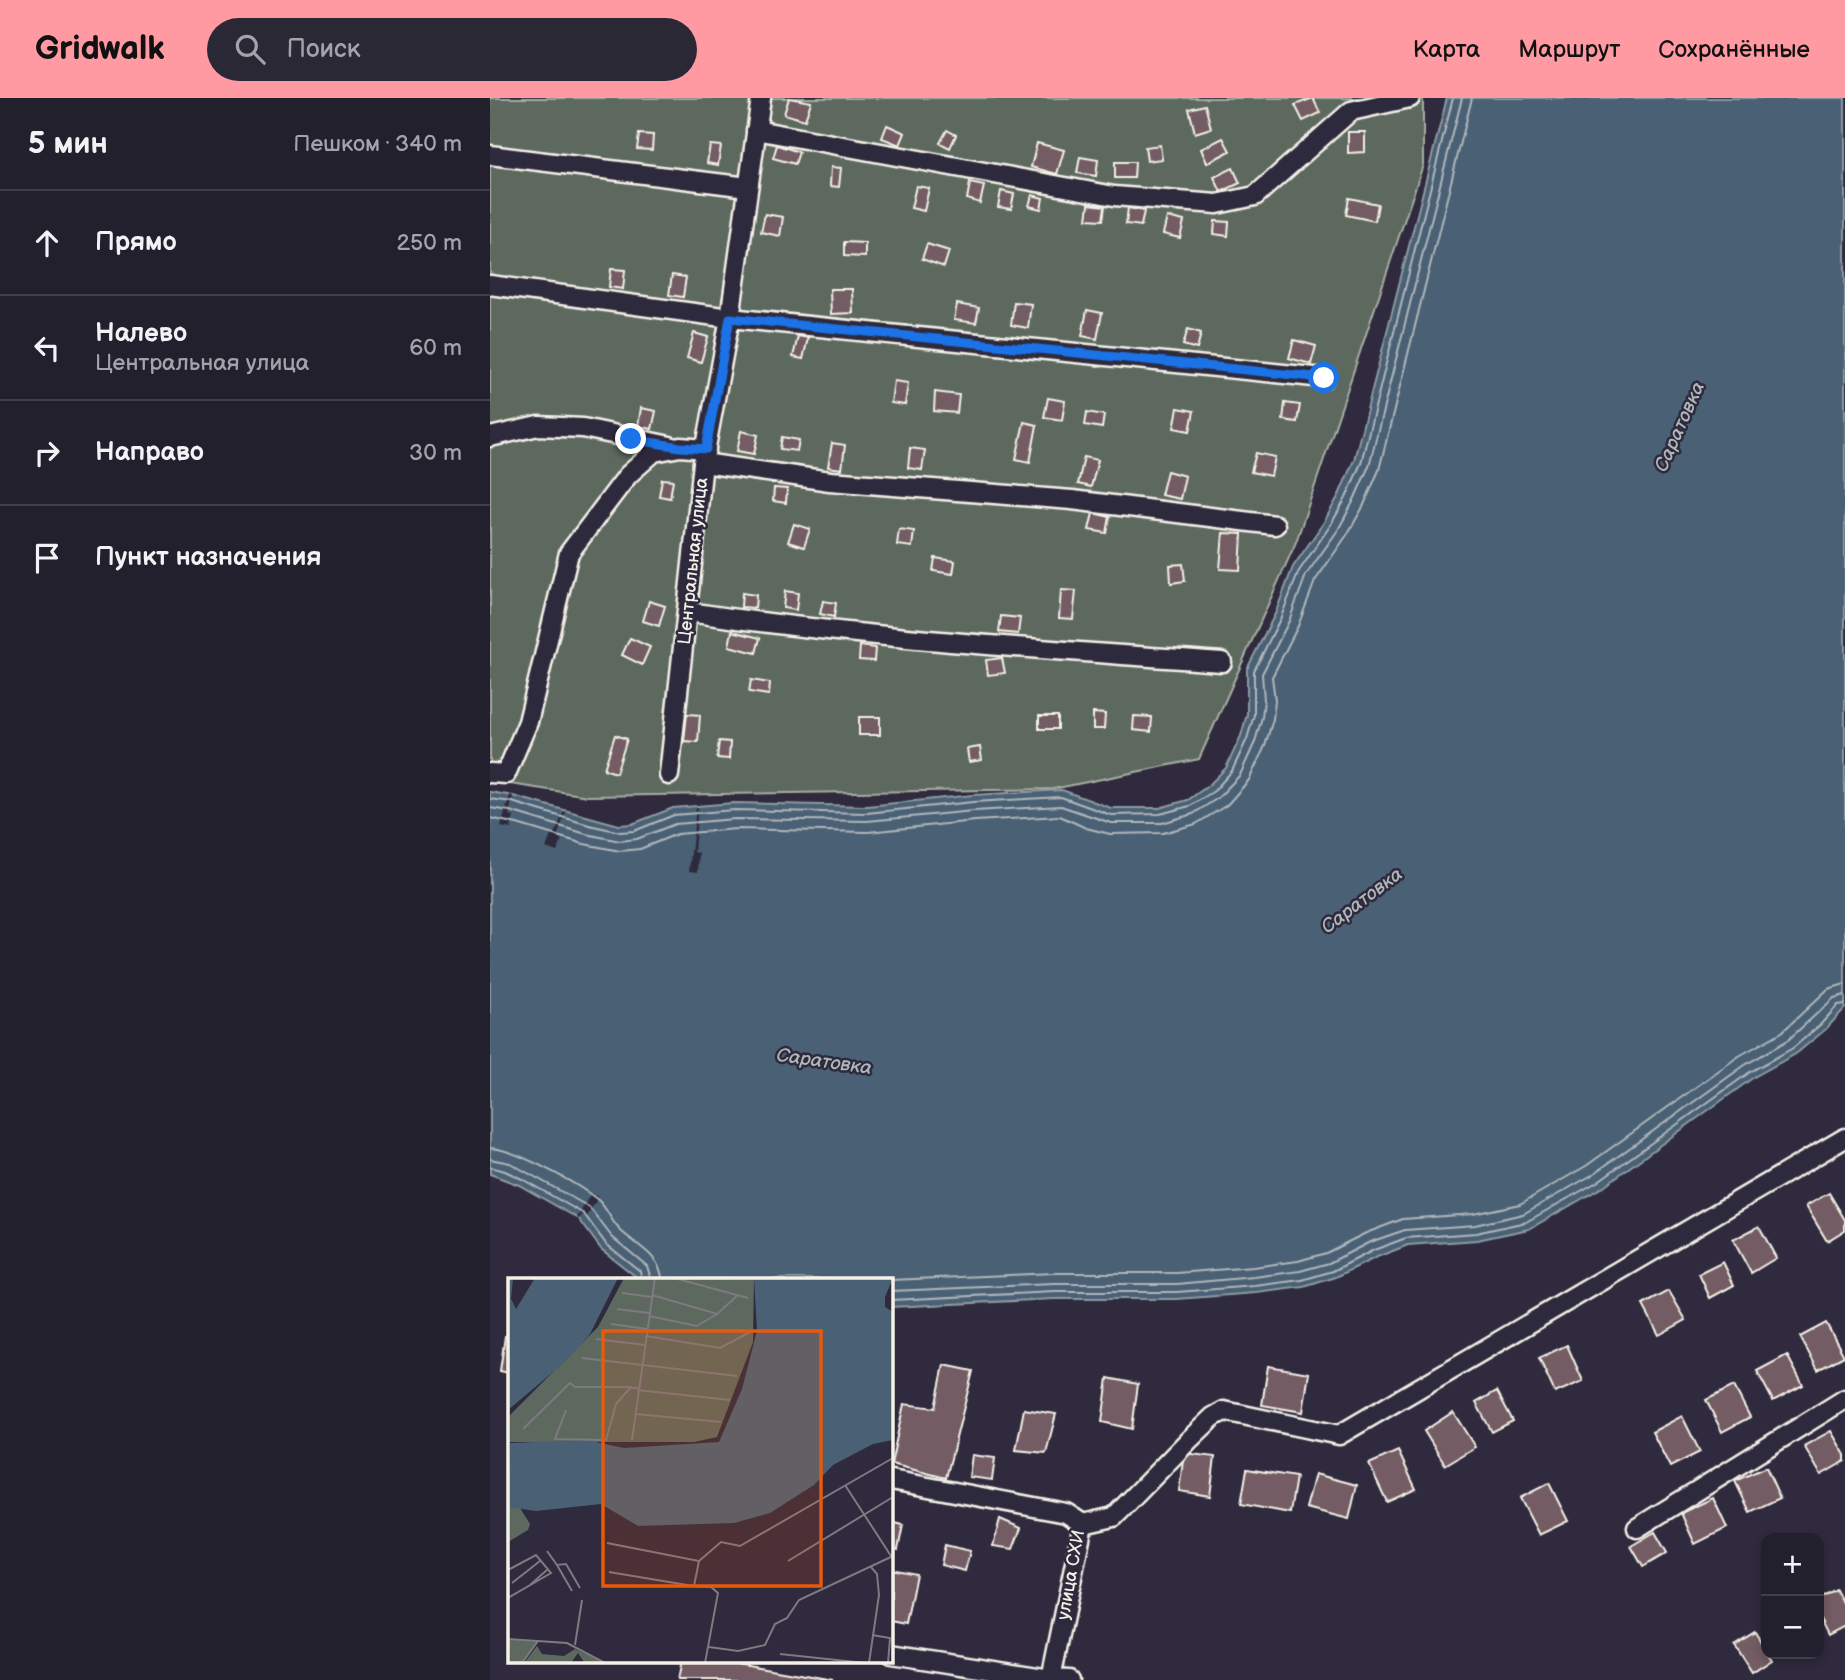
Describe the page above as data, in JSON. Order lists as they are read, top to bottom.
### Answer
{
  "streets": {
    "street": ["Центральная улица", "улица СХИ"]
  },
  "water": ["Саратовка"],
  "page": {
    "header": "Gridwalk",
    "search": "Поиск",
    "nav": ["Карта", "Маршрут", "Сохранённые"],
    "heading": ["5 мин", "Пешком · 340 m"],
    "list": [
      ["Прямо", "250 m"],
      ["Налево", "Центральная улица", "60 m"],
      ["Направо", "30 m"],
      "Пункт назначения"
    ],
    "map_buttons": ["+", "−"]
  }
}
